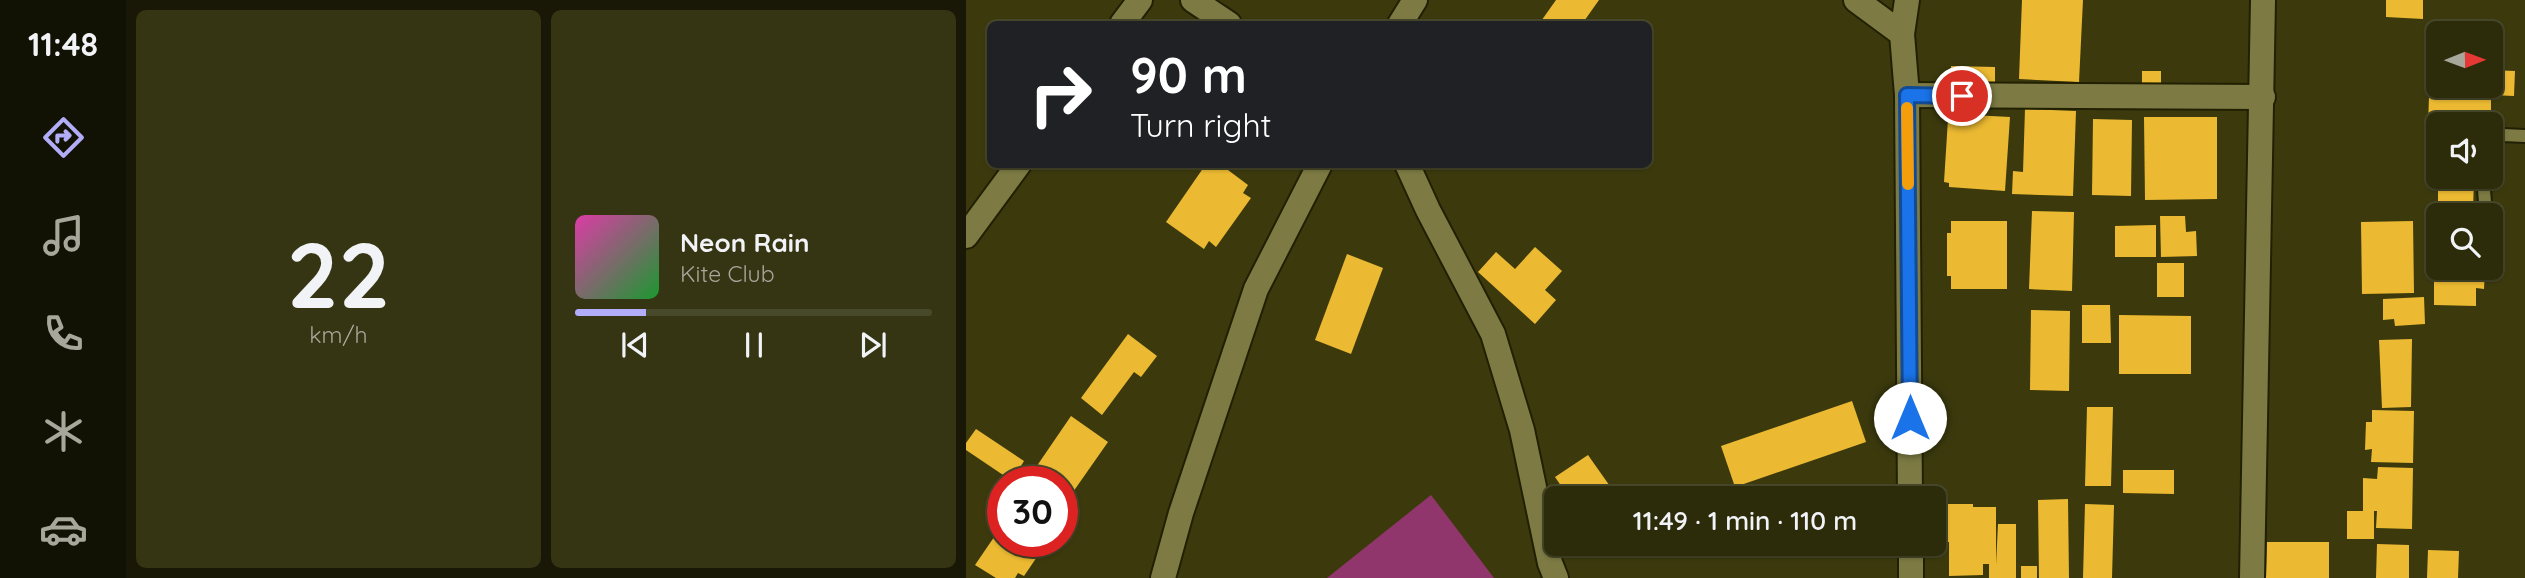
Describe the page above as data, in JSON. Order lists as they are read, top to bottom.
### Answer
{
  "north": "right",
  "page": {
    "tabs": "11:48",
    "tile": ["22", "km/h"],
    "turn": ["90 m", "Turn right"],
    "song": ["Neon Rain", "Kite Club"],
    "limit": "30",
    "trip": "11:49 · 1 min · 110 m"
  }
}
